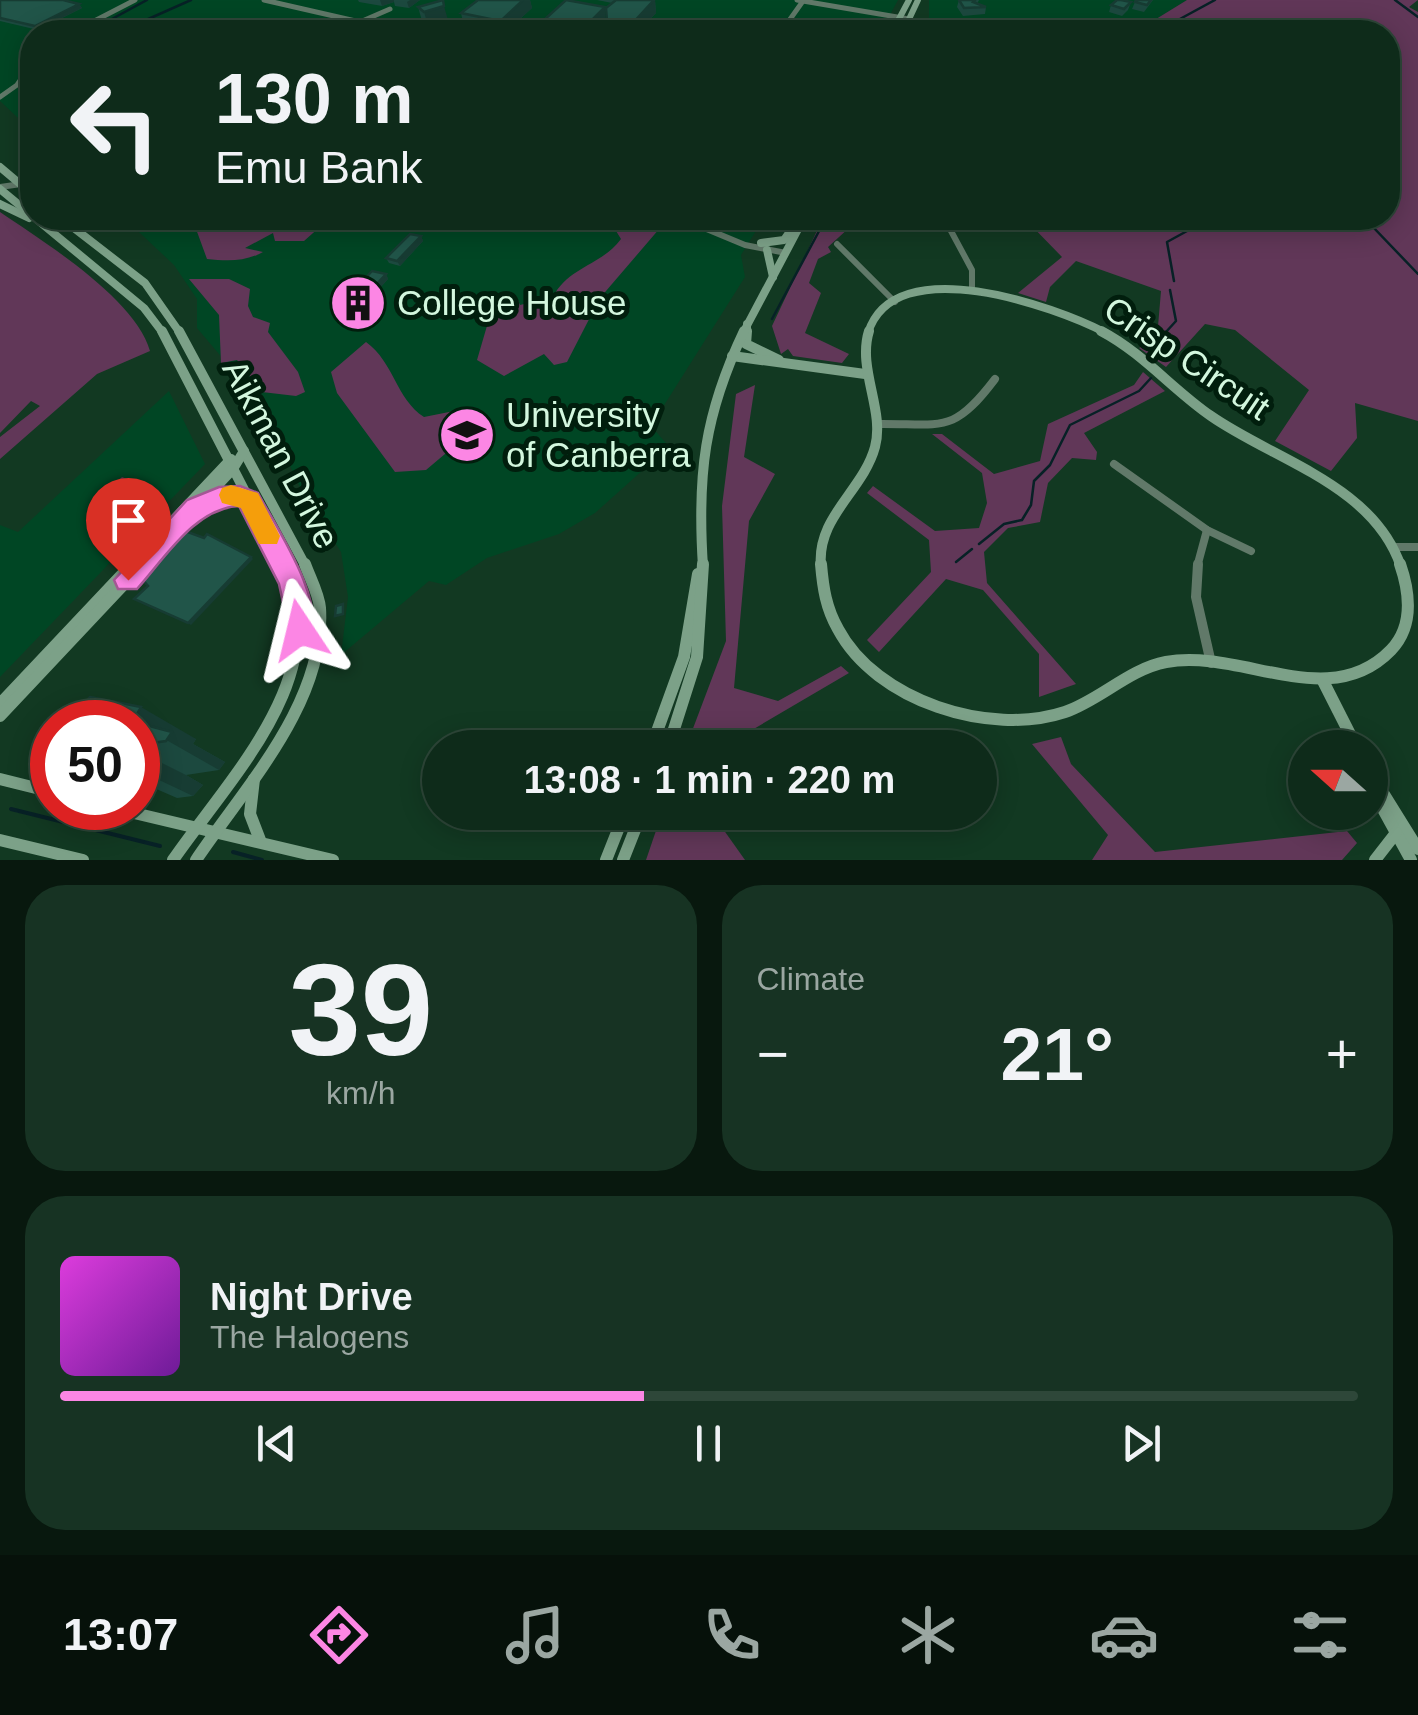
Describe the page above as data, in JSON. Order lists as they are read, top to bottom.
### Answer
{
  "streets": {
    "street": ["Crisp Circuit", "Aikman Drive"]
  },
  "places": {
    "building": ["College House"],
    "school or university": ["University of Canberra"]
  },
  "north": "left",
  "page": {
    "turn": ["130 m", "Emu Bank"],
    "limit": "50",
    "trip": "13:08 · 1 min · 220 m",
    "tile": [
      ["39", "km/h"],
      "Climate"
    ],
    "heat": ["−", "21°", "+"],
    "song": ["Night Drive", "The Halogens"],
    "tabs": "13:07"
  }
}
